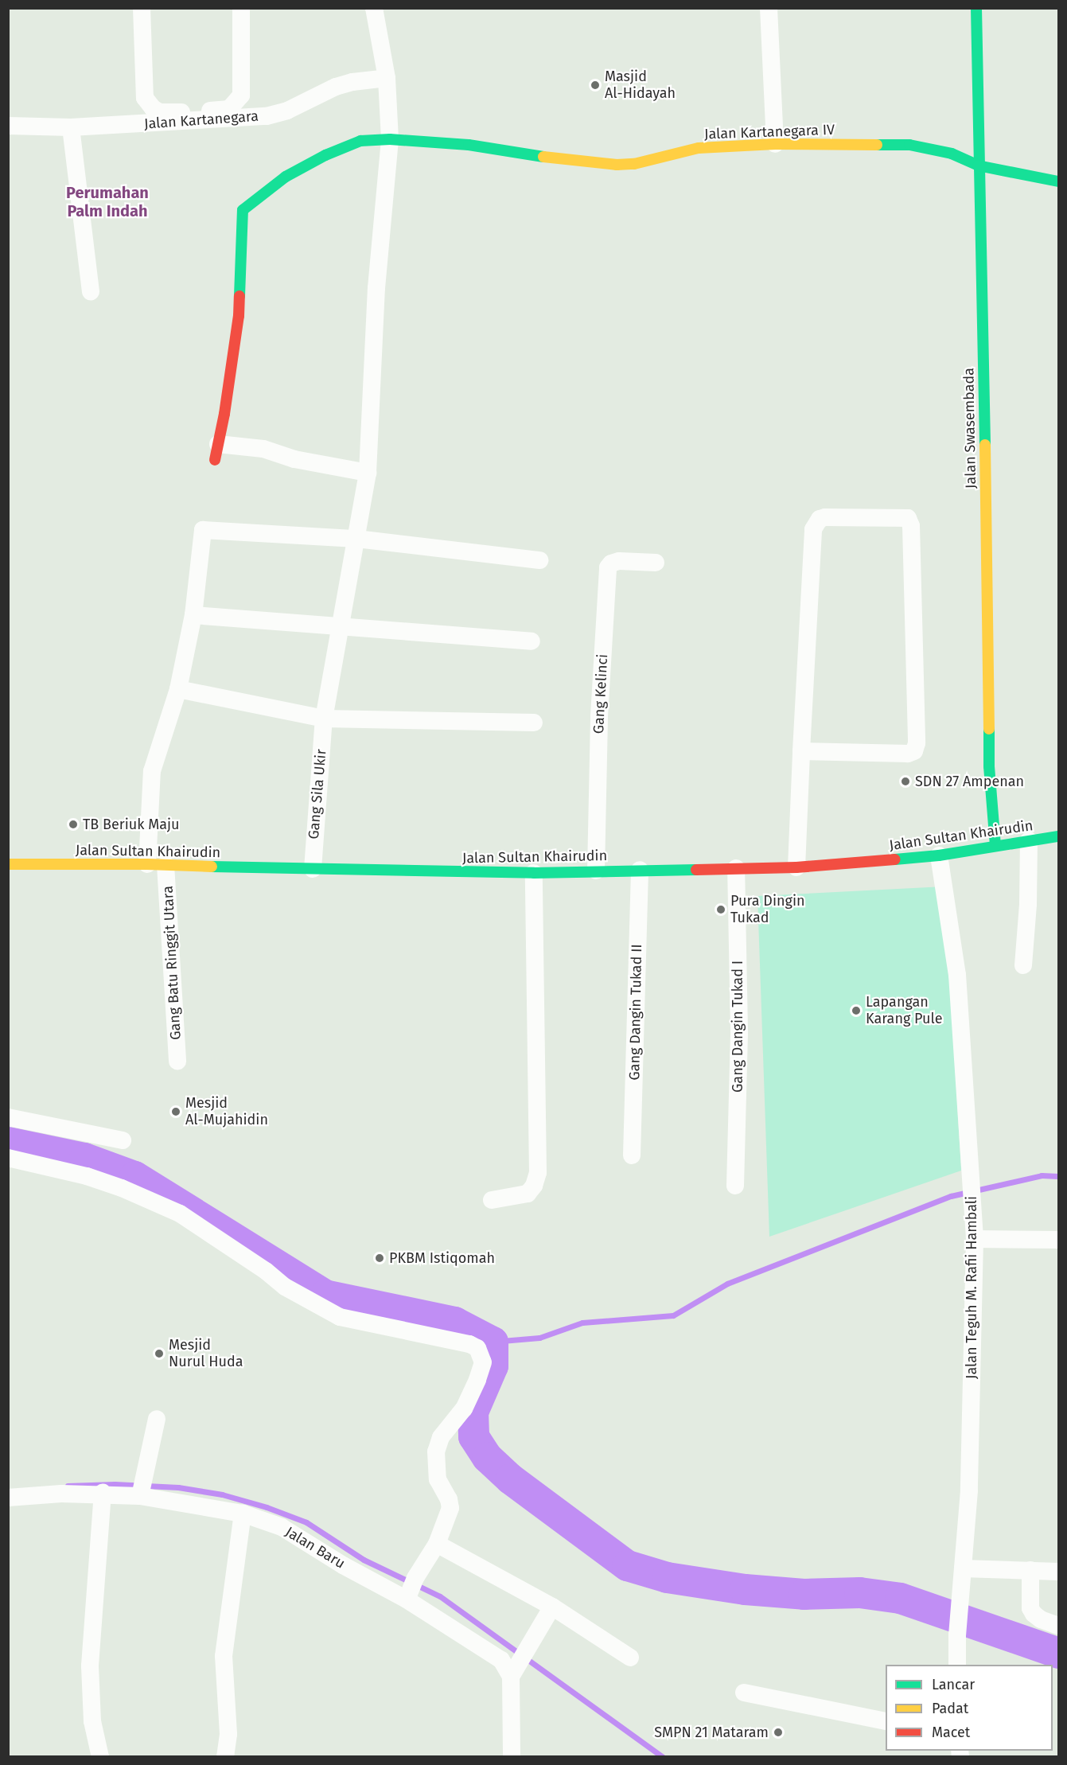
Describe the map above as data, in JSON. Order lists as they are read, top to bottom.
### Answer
{
  "streets": {
    "street": [
      "Jalan Kartanegara",
      "Jalan Kartanegara IV",
      "Jalan Swasembada",
      "Gang Kelinci",
      "Gang Sila Ukir",
      "Jalan Sultan Khairudin",
      "Gang Batu Ringgit Utara",
      "Gang Dangin Tukad II",
      "Gang Dangin Tukad I",
      "Jalan Teguh M. Rafii Hambali",
      "Jalan Baru"
    ]
  },
  "crossings": [
    ["Jalan Kartanegara", "Gang Sila Ukir"],
    ["Jalan Kartanegara IV", "Jalan Swasembada"],
    ["Jalan Kartanegara IV", "Gang Sila Ukir"],
    ["Jalan Swasembada", "Jalan Sultan Khairudin"],
    ["Gang Kelinci", "Jalan Sultan Khairudin"],
    ["Gang Sila Ukir", "Jalan Sultan Khairudin"],
    ["Jalan Sultan Khairudin", "Gang Batu Ringgit Utara"],
    ["Jalan Sultan Khairudin", "Gang Dangin Tukad II"],
    ["Jalan Sultan Khairudin", "Gang Dangin Tukad I"],
    ["Jalan Sultan Khairudin", "Jalan Teguh M. Rafii Hambali"]
  ],
  "districts": ["Perumahan Palm Indah"],
  "places": [
    "Masjid Al-Hidayah",
    "SDN 27 Ampenan",
    "TB Beriuk Maju",
    "Pura Dingin Tukad",
    "Lapangan Karang Pule",
    "Mesjid Al-Mujahidin",
    "PKBM Istiqomah",
    "Mesjid Nurul Huda",
    "SMPN 21 Mataram"
  ],
  "legend": ["Lancar", "Padat", "Macet"]
}
